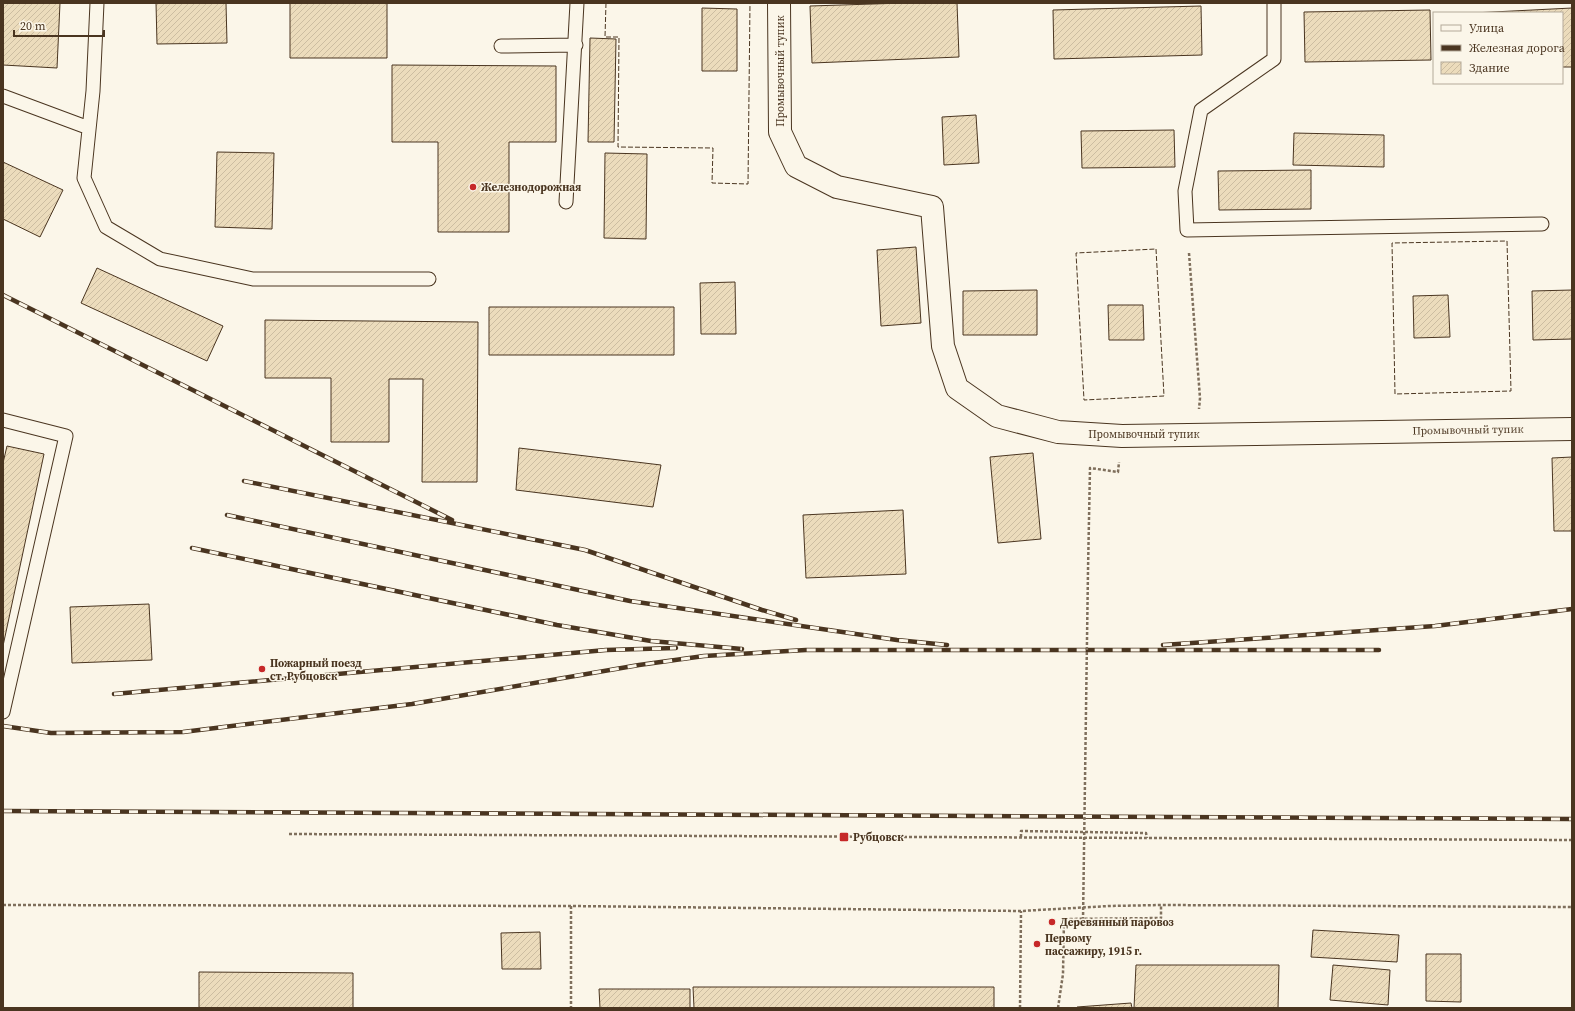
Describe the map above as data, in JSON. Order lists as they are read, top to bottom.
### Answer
{
  "streets": {
    "street": ["Промывочный тупик"]
  },
  "places": {
    "other": [
      "Железнодорожная",
      "Пожарный поезд ст. Рубцовск",
      "Деревянный паровоз",
      "Первому пассажиру, 1915 г."
    ],
    "transit": ["Рубцовск"]
  },
  "legend": ["Улица", "Железная дорога", "Здание"],
  "scale_bar": "20 m"
}
